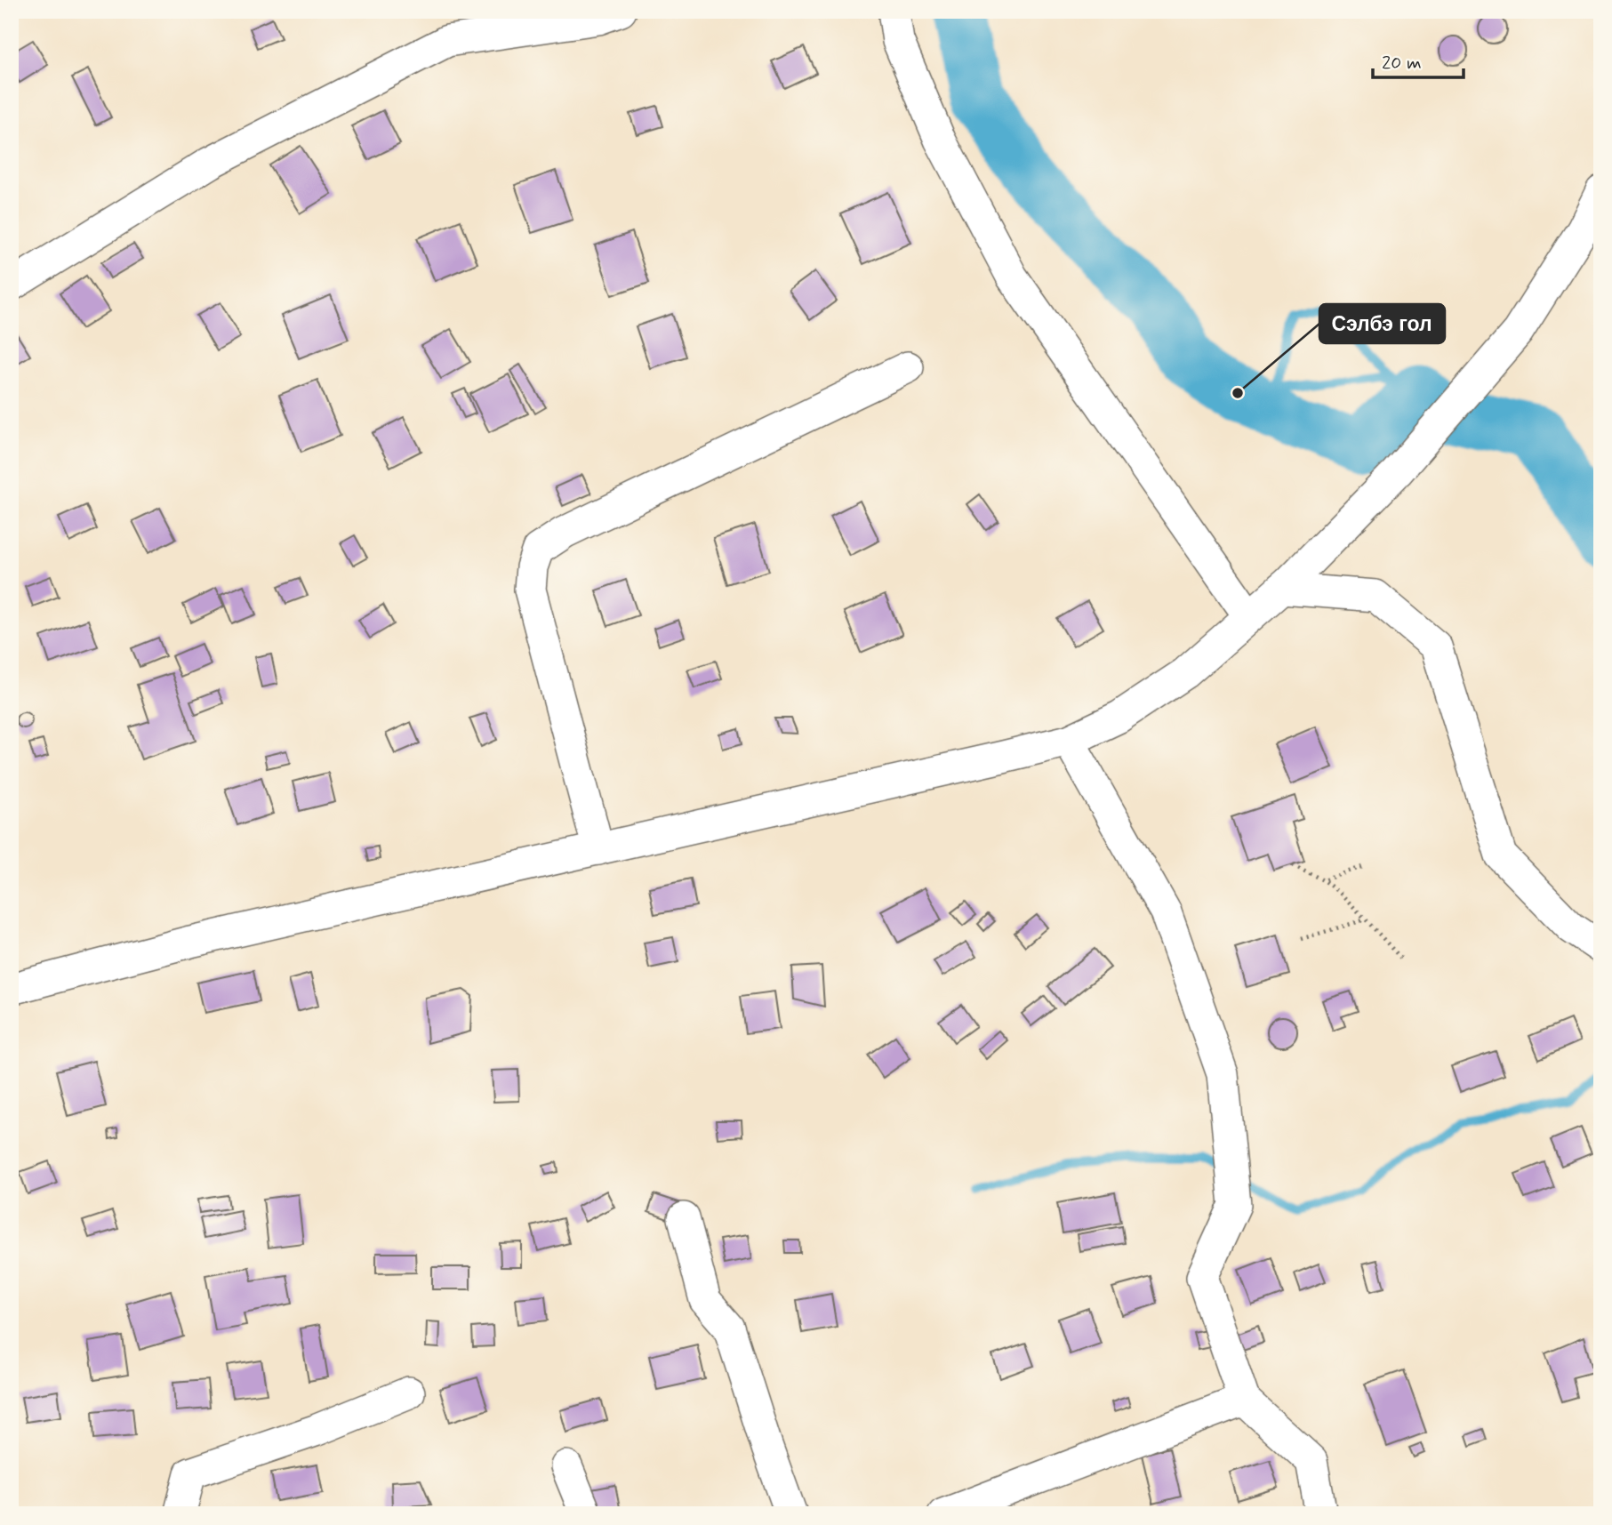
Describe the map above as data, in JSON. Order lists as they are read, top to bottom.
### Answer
{
  "places": ["Сэлбэ гол"],
  "scale_bar": "20 m"
}
